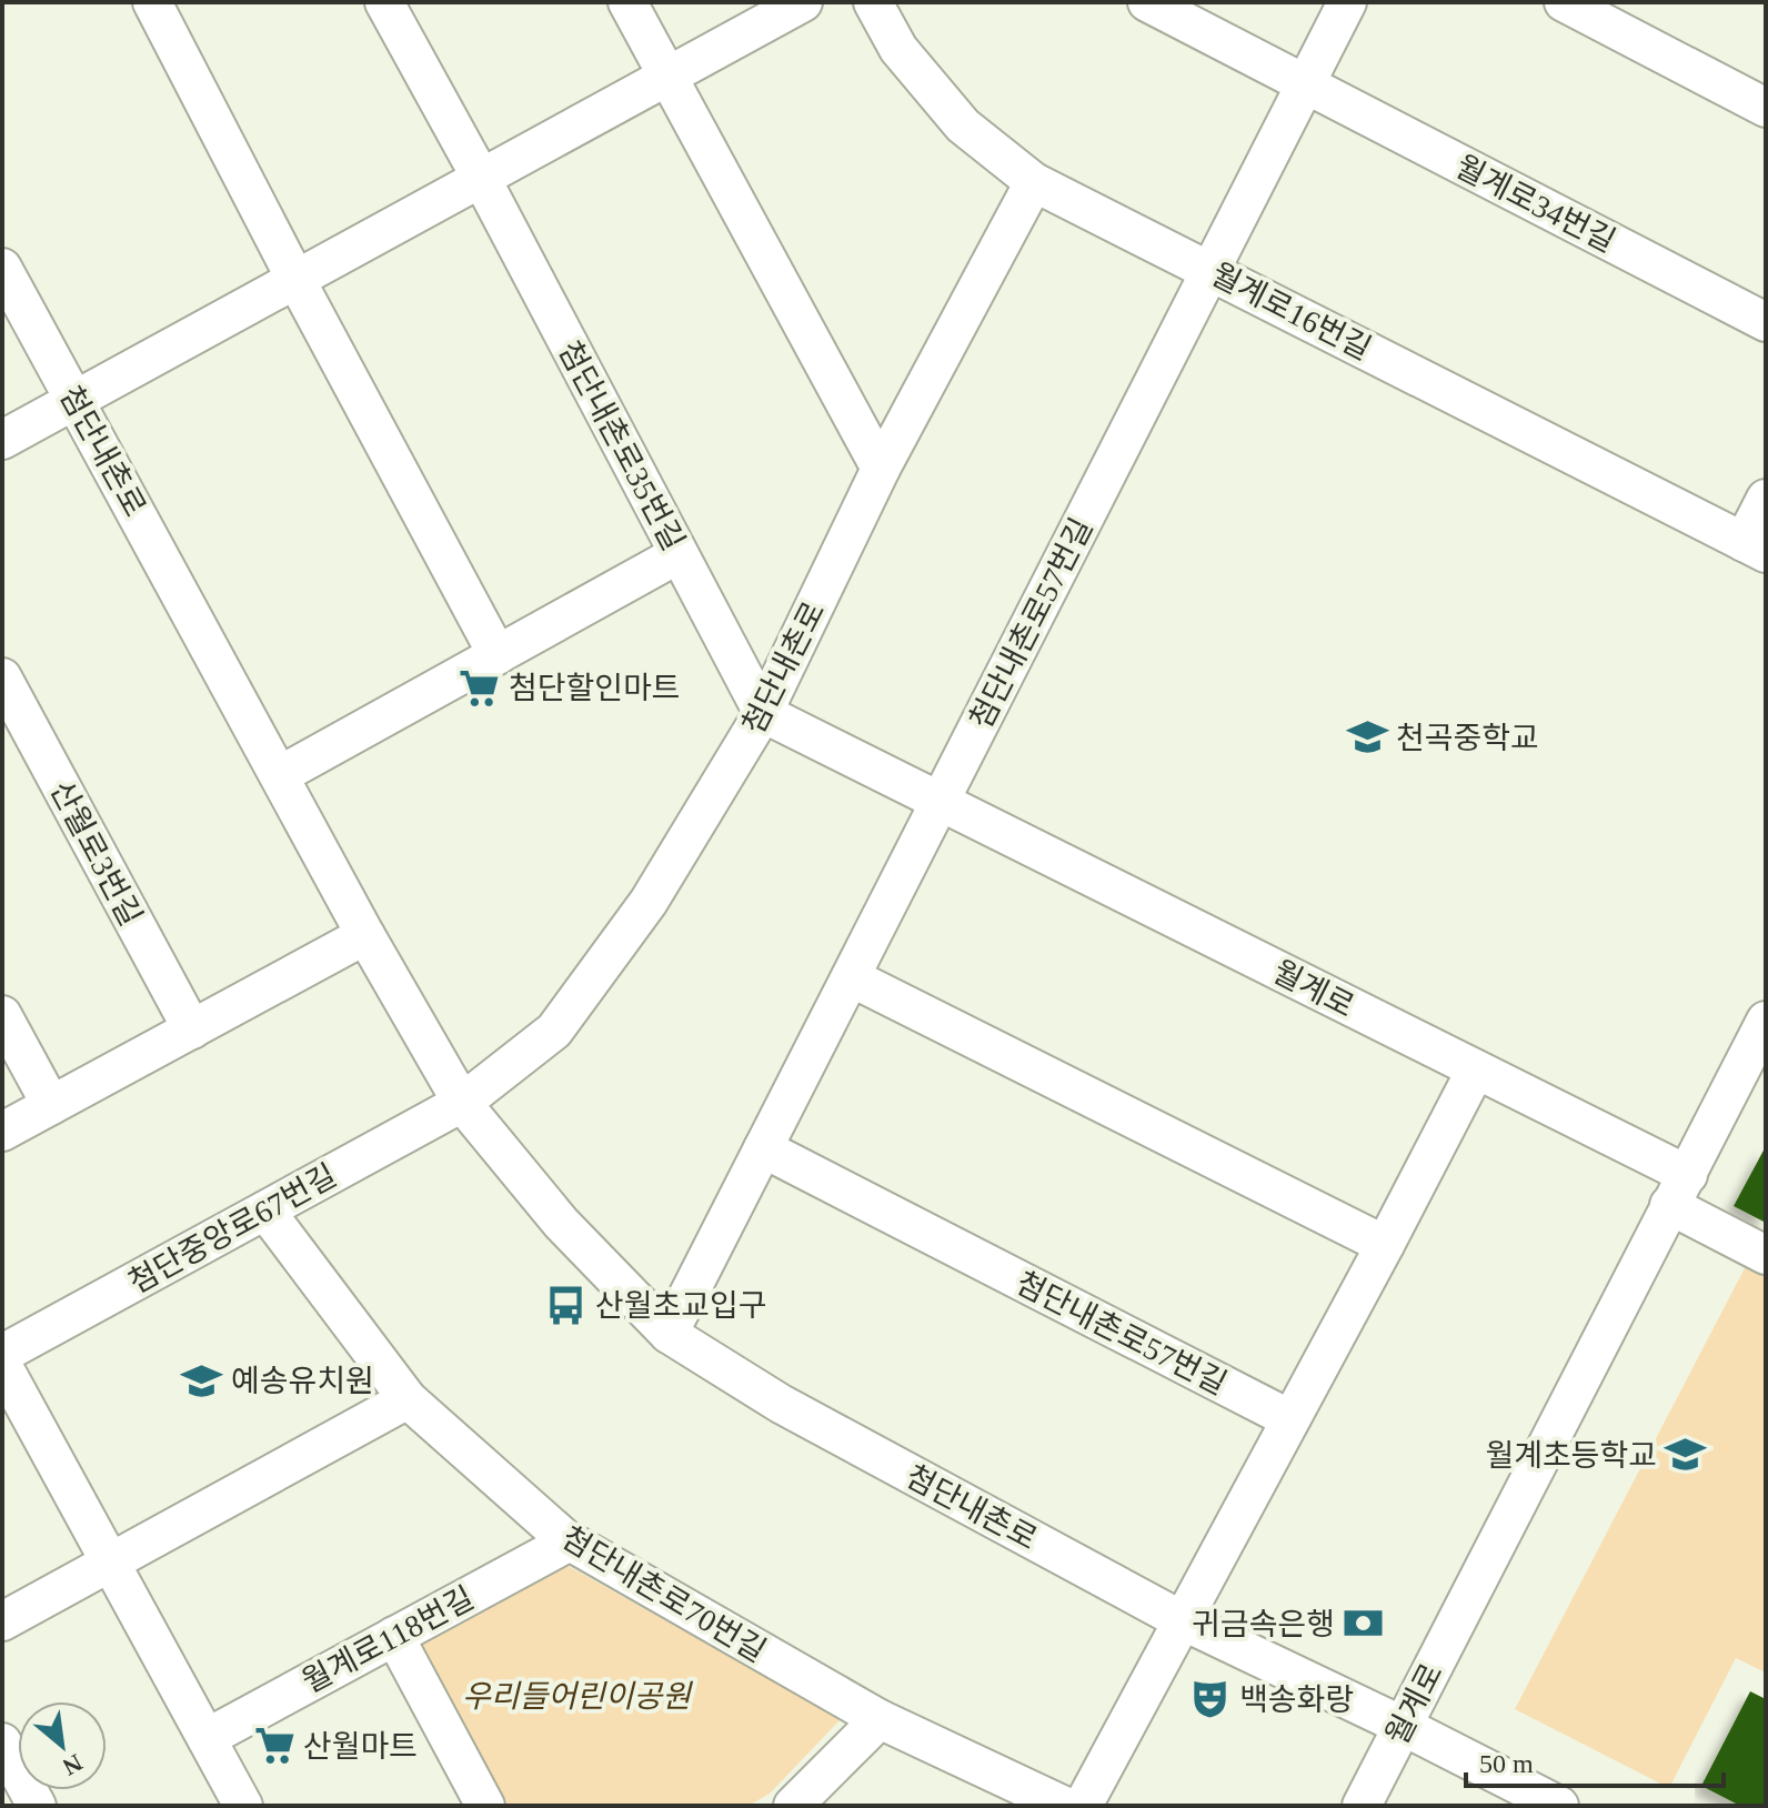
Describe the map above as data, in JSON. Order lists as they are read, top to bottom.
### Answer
{
  "streets": {
    "street": [
      "월계로34번길",
      "월계로16번길",
      "첨단내촌로35번길",
      "첨단내촌로",
      "첨단내촌로57번길",
      "산월로3번길",
      "월계로",
      "첨단중앙로67번길",
      "첨단내촌로70번길",
      "월계로118번길"
    ]
  },
  "crossings": [
    ["월계로16번길", "첨단내촌로"],
    ["월계로16번길", "첨단내촌로57번길"],
    ["첨단내촌로35번길", "첨단내촌로"],
    ["첨단내촌로35번길", "월계로"],
    ["첨단내촌로", "첨단내촌로57번길"],
    ["첨단내촌로", "월계로"],
    ["첨단내촌로", "첨단중앙로67번길"],
    ["첨단내촌로57번길", "월계로"],
    ["첨단중앙로67번길", "첨단내촌로70번길"],
    ["첨단내촌로70번길", "월계로118번길"]
  ],
  "parks": ["우리들어린이공원"],
  "places": {
    "supermarket": ["첨단할인마트", "산월마트"],
    "school or university": ["천곡중학교", "예송유치원", "월계초등학교"],
    "bus stop": ["산월초교입구"],
    "bank": ["귀금속은행"],
    "theatre": ["백송화랑"]
  },
  "scale_bar": "50 m",
  "north": "bottom right"
}
